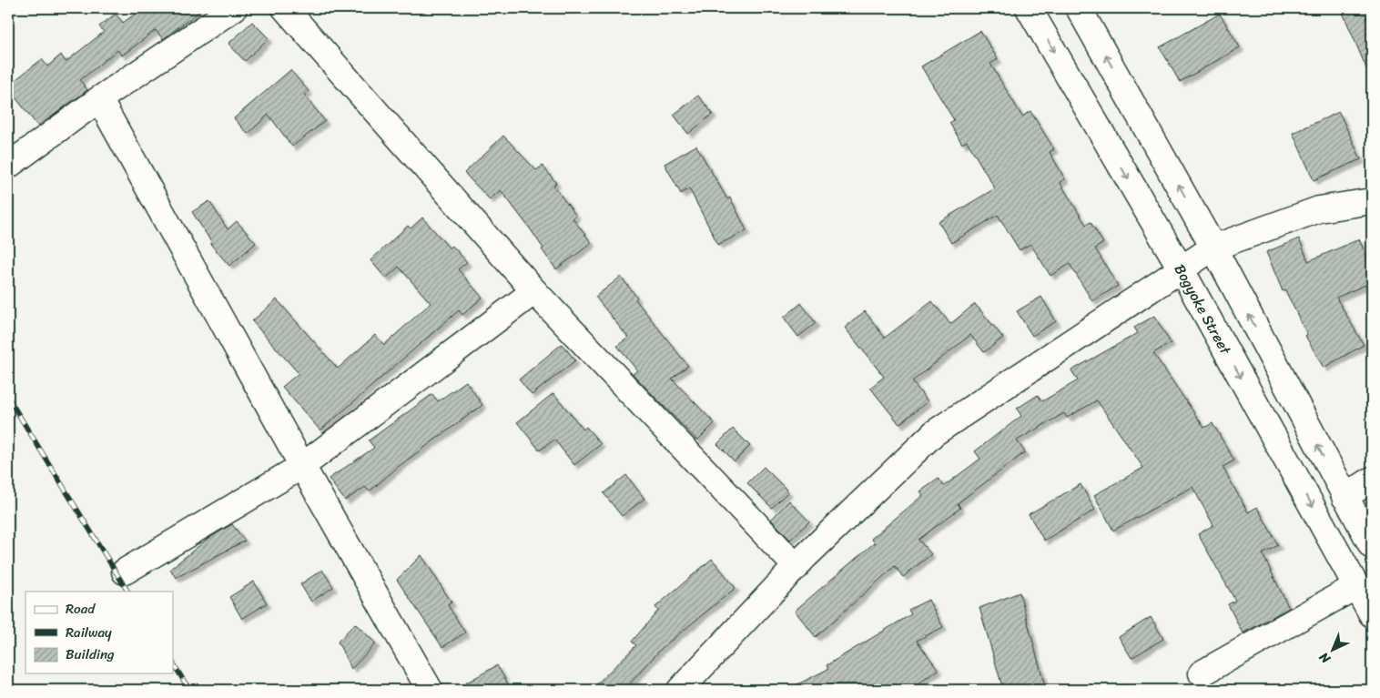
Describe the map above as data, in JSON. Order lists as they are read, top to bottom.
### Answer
{
  "streets": {
    "street": ["Bogyoke Street"]
  },
  "legend": ["Road", "Railway", "Building"],
  "north": "bottom left"
}
